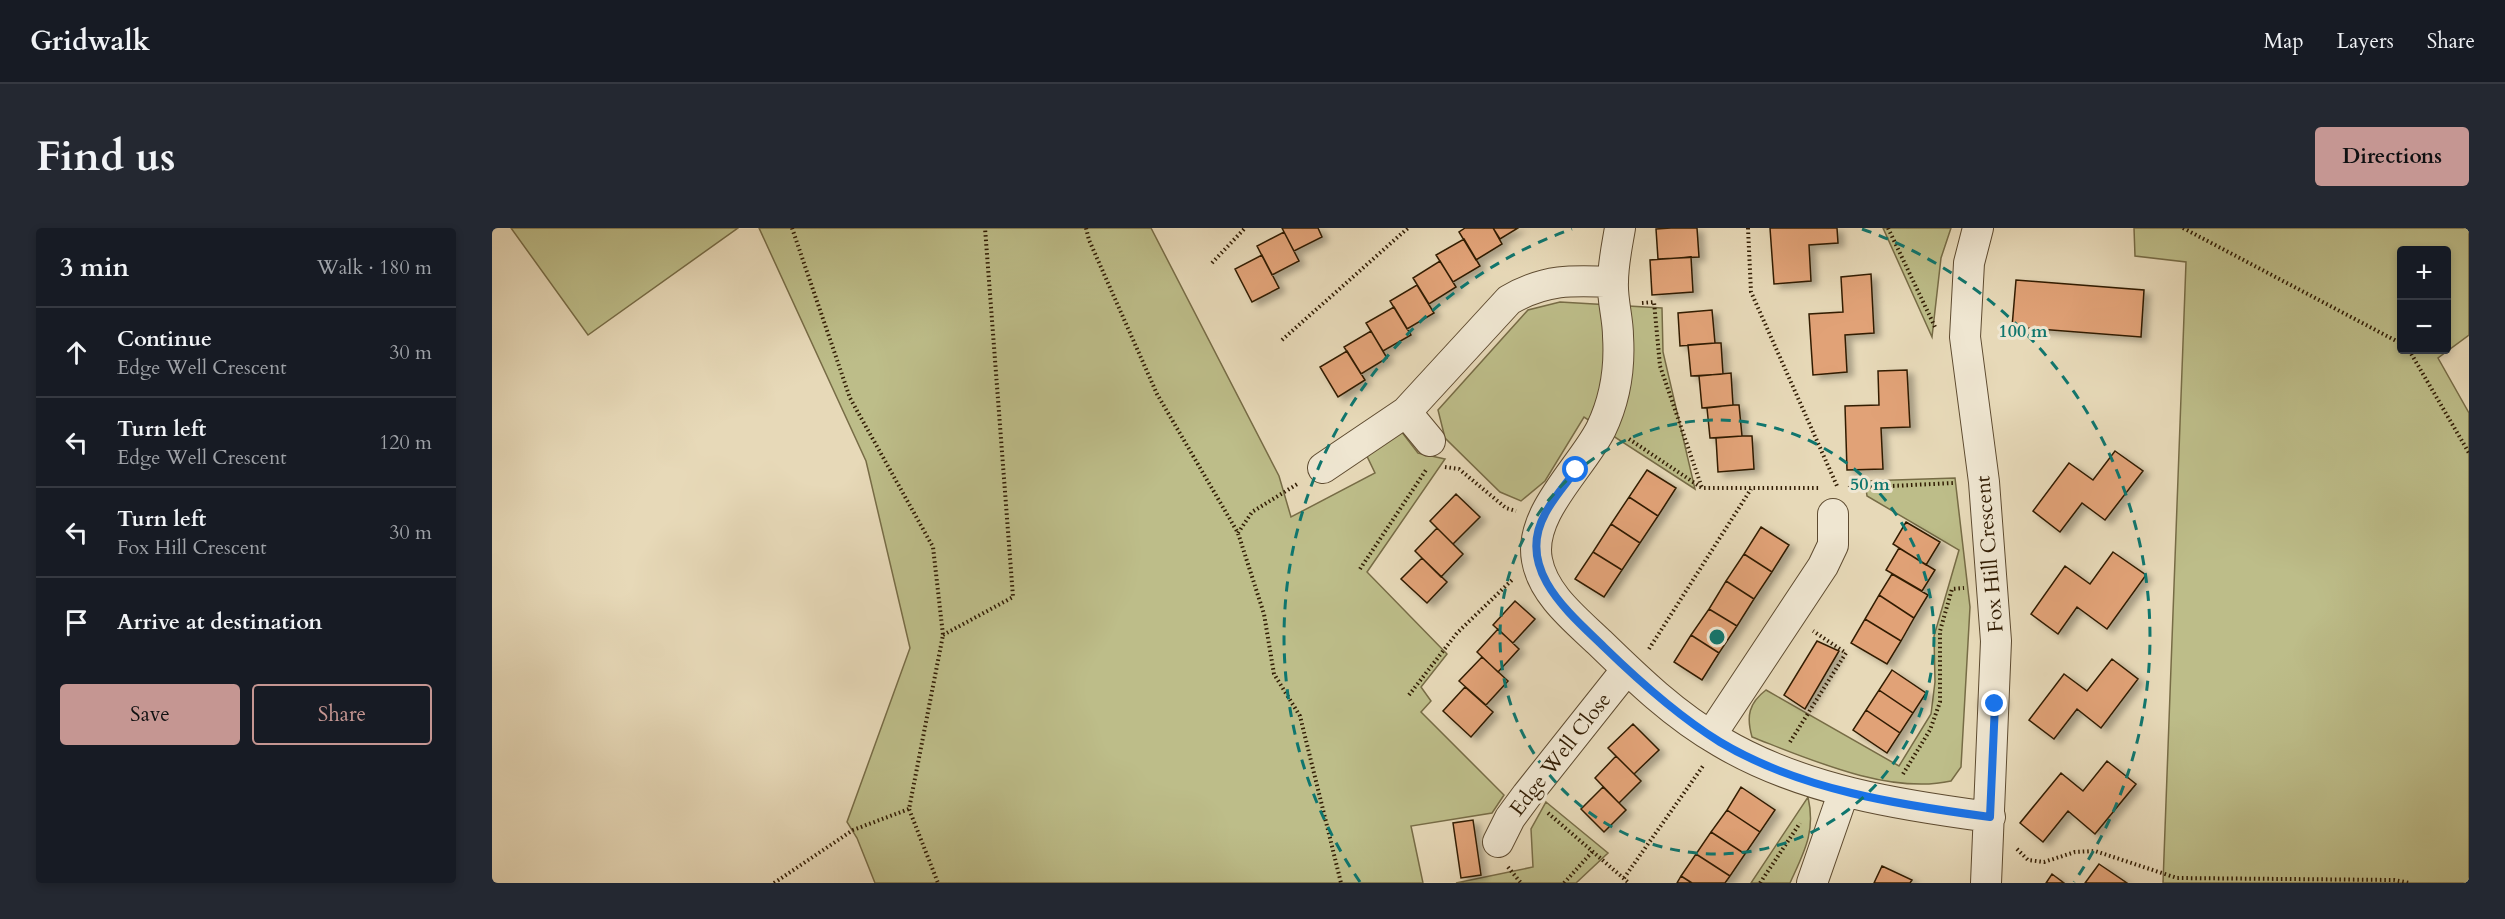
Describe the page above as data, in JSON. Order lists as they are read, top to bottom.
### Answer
{
  "streets": {
    "street": ["Fox Hill Crescent", "Edge Well Close"]
  },
  "page": {
    "header": "Gridwalk",
    "nav": ["Map", "Layers", "Share"],
    "buttons": [
      "Directions",
      ["Save", "Share"]
    ],
    "title": "Find us",
    "heading": ["3 min", "Walk · 180 m"],
    "map_buttons": ["+", "−"],
    "list": [
      ["Continue", "Edge Well Crescent", "30 m"],
      ["Turn left", "Edge Well Crescent", "120 m"],
      ["Turn left", "Fox Hill Crescent", "30 m"],
      "Arrive at destination"
    ]
  },
  "rings": ["100 m", "50 m"]
}
